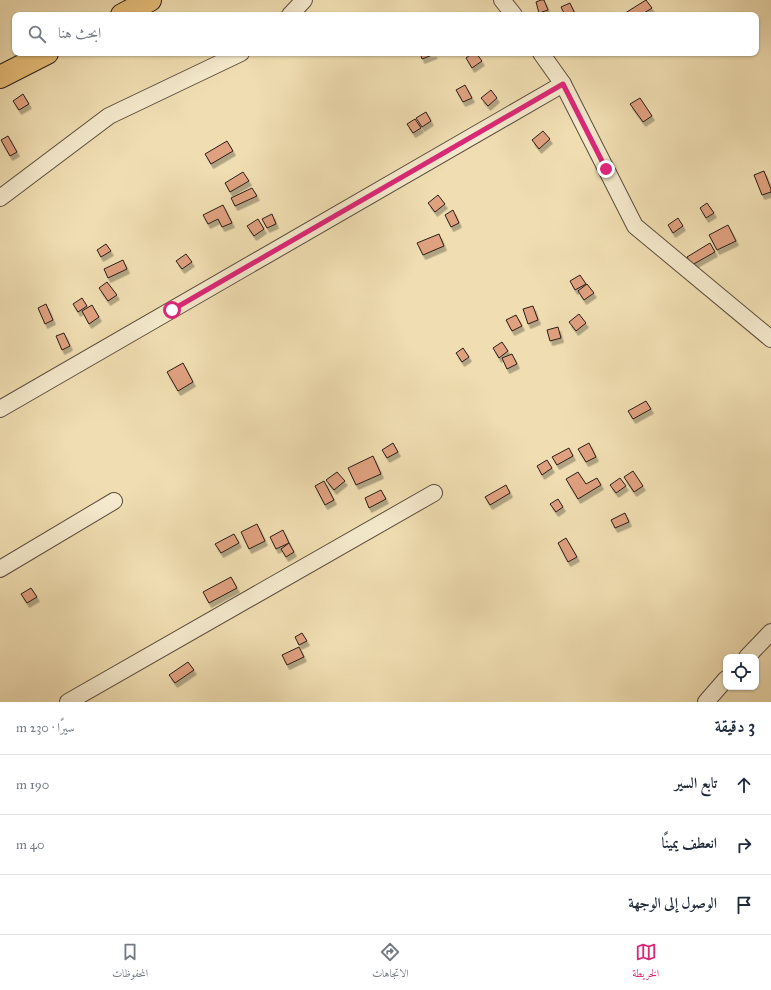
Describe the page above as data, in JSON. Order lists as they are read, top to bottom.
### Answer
{
  "page": {
    "search": "ابحث هنا",
    "heading": ["3 دقيقة", "سيرًا · 230 m"],
    "list": [
      ["تابع السير", "190 m"],
      ["انعطف يمينًا", "40 m"],
      "الوصول إلى الوجهة"
    ],
    "nav": ["الخريطة", "الاتجاهات", "المحفوظات"]
  }
}
